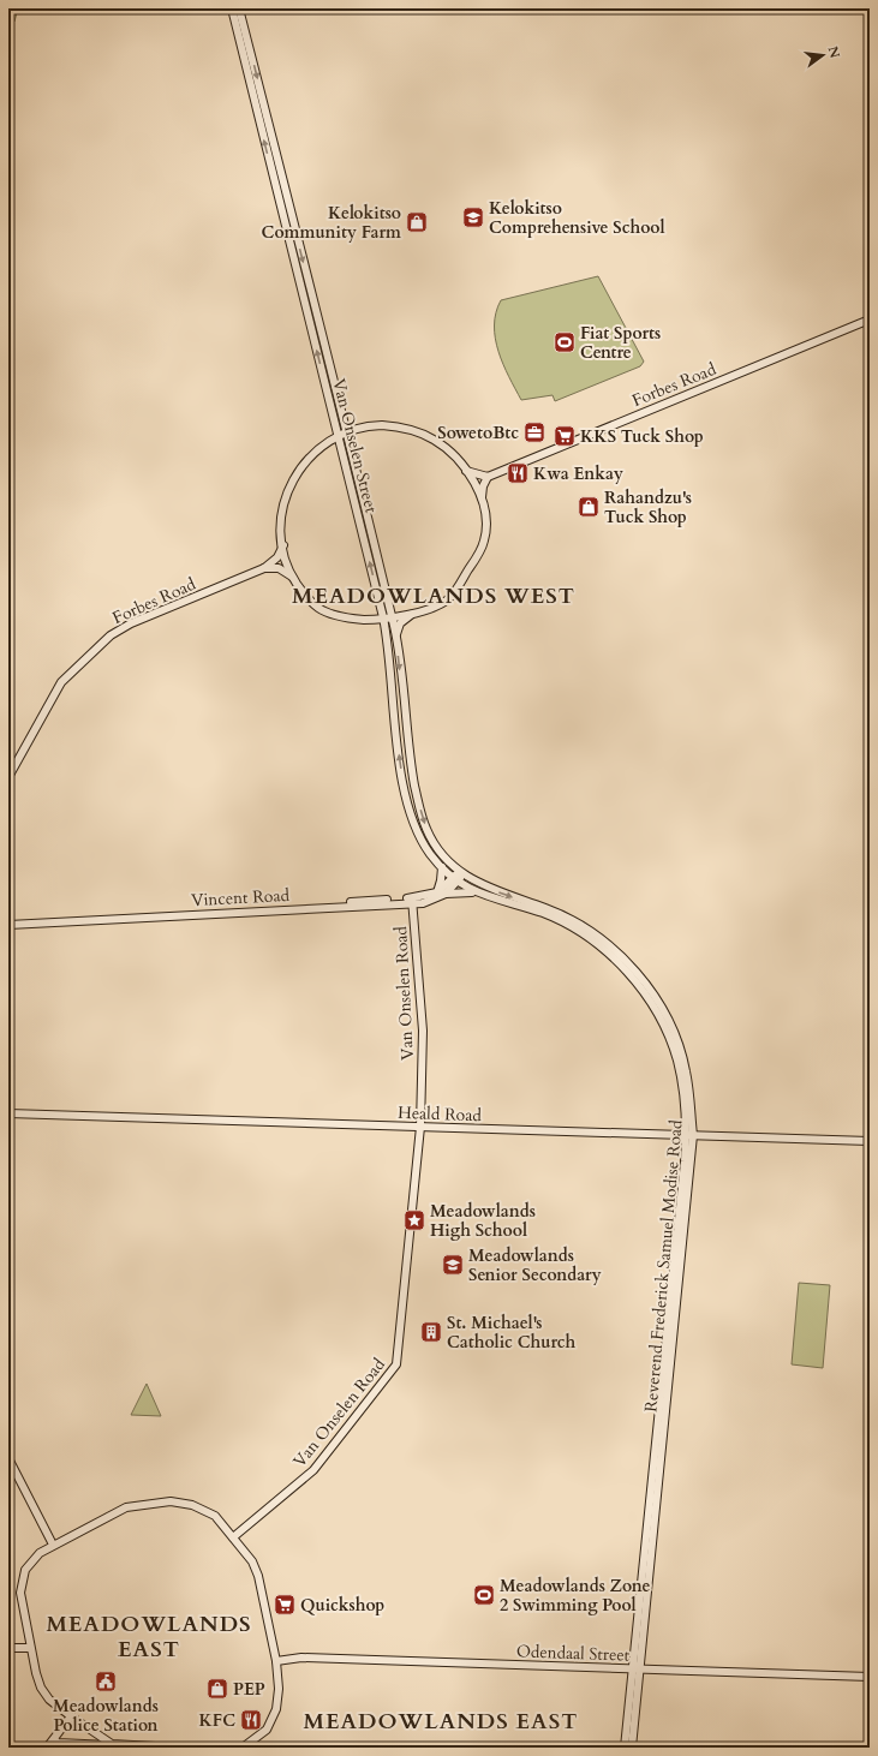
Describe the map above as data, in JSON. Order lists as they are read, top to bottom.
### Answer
{
  "streets": {
    "street": [
      "Forbes Road",
      "Van Onselen Street",
      "Vincent Road",
      "Van Onselen Road",
      "Heald Road",
      "Reverend Frederick Samuel Modise Road",
      "Odendaal Street"
    ]
  },
  "crossings": [
    ["Van Onselen Street", "Vincent Road"],
    ["Van Onselen Street", "Reverend Frederick Samuel Modise Road"],
    ["Vincent Road", "Van Onselen Road"],
    ["Vincent Road", "Reverend Frederick Samuel Modise Road"],
    ["Van Onselen Road", "Heald Road"],
    ["Heald Road", "Reverend Frederick Samuel Modise Road"],
    ["Reverend Frederick Samuel Modise Road", "Odendaal Street"]
  ],
  "districts": ["MEADOWLANDS WEST", "MEADOWLANDS EAST", "MEADOWLANDS EAST"],
  "places": {
    "school or university": ["Kelokitso Comprehensive School", "Meadowlands Senior Secondary"],
    "shop": ["Kelokitso Community Farm", "Rahandzu's Tuck Shop", "PEP"],
    "sports": ["Fiat Sports Centre", "Meadowlands Zone 2 Swimming Pool"],
    "office": ["SowetoBtc"],
    "supermarket": ["KKS Tuck Shop", "Quickshop"],
    "restaurant": ["Kwa Enkay", "KFC"],
    "place": ["Meadowlands High School"],
    "building": ["St. Michael's Catholic Church"],
    "public building": ["Meadowlands Police Station"]
  },
  "north": "right"
}
